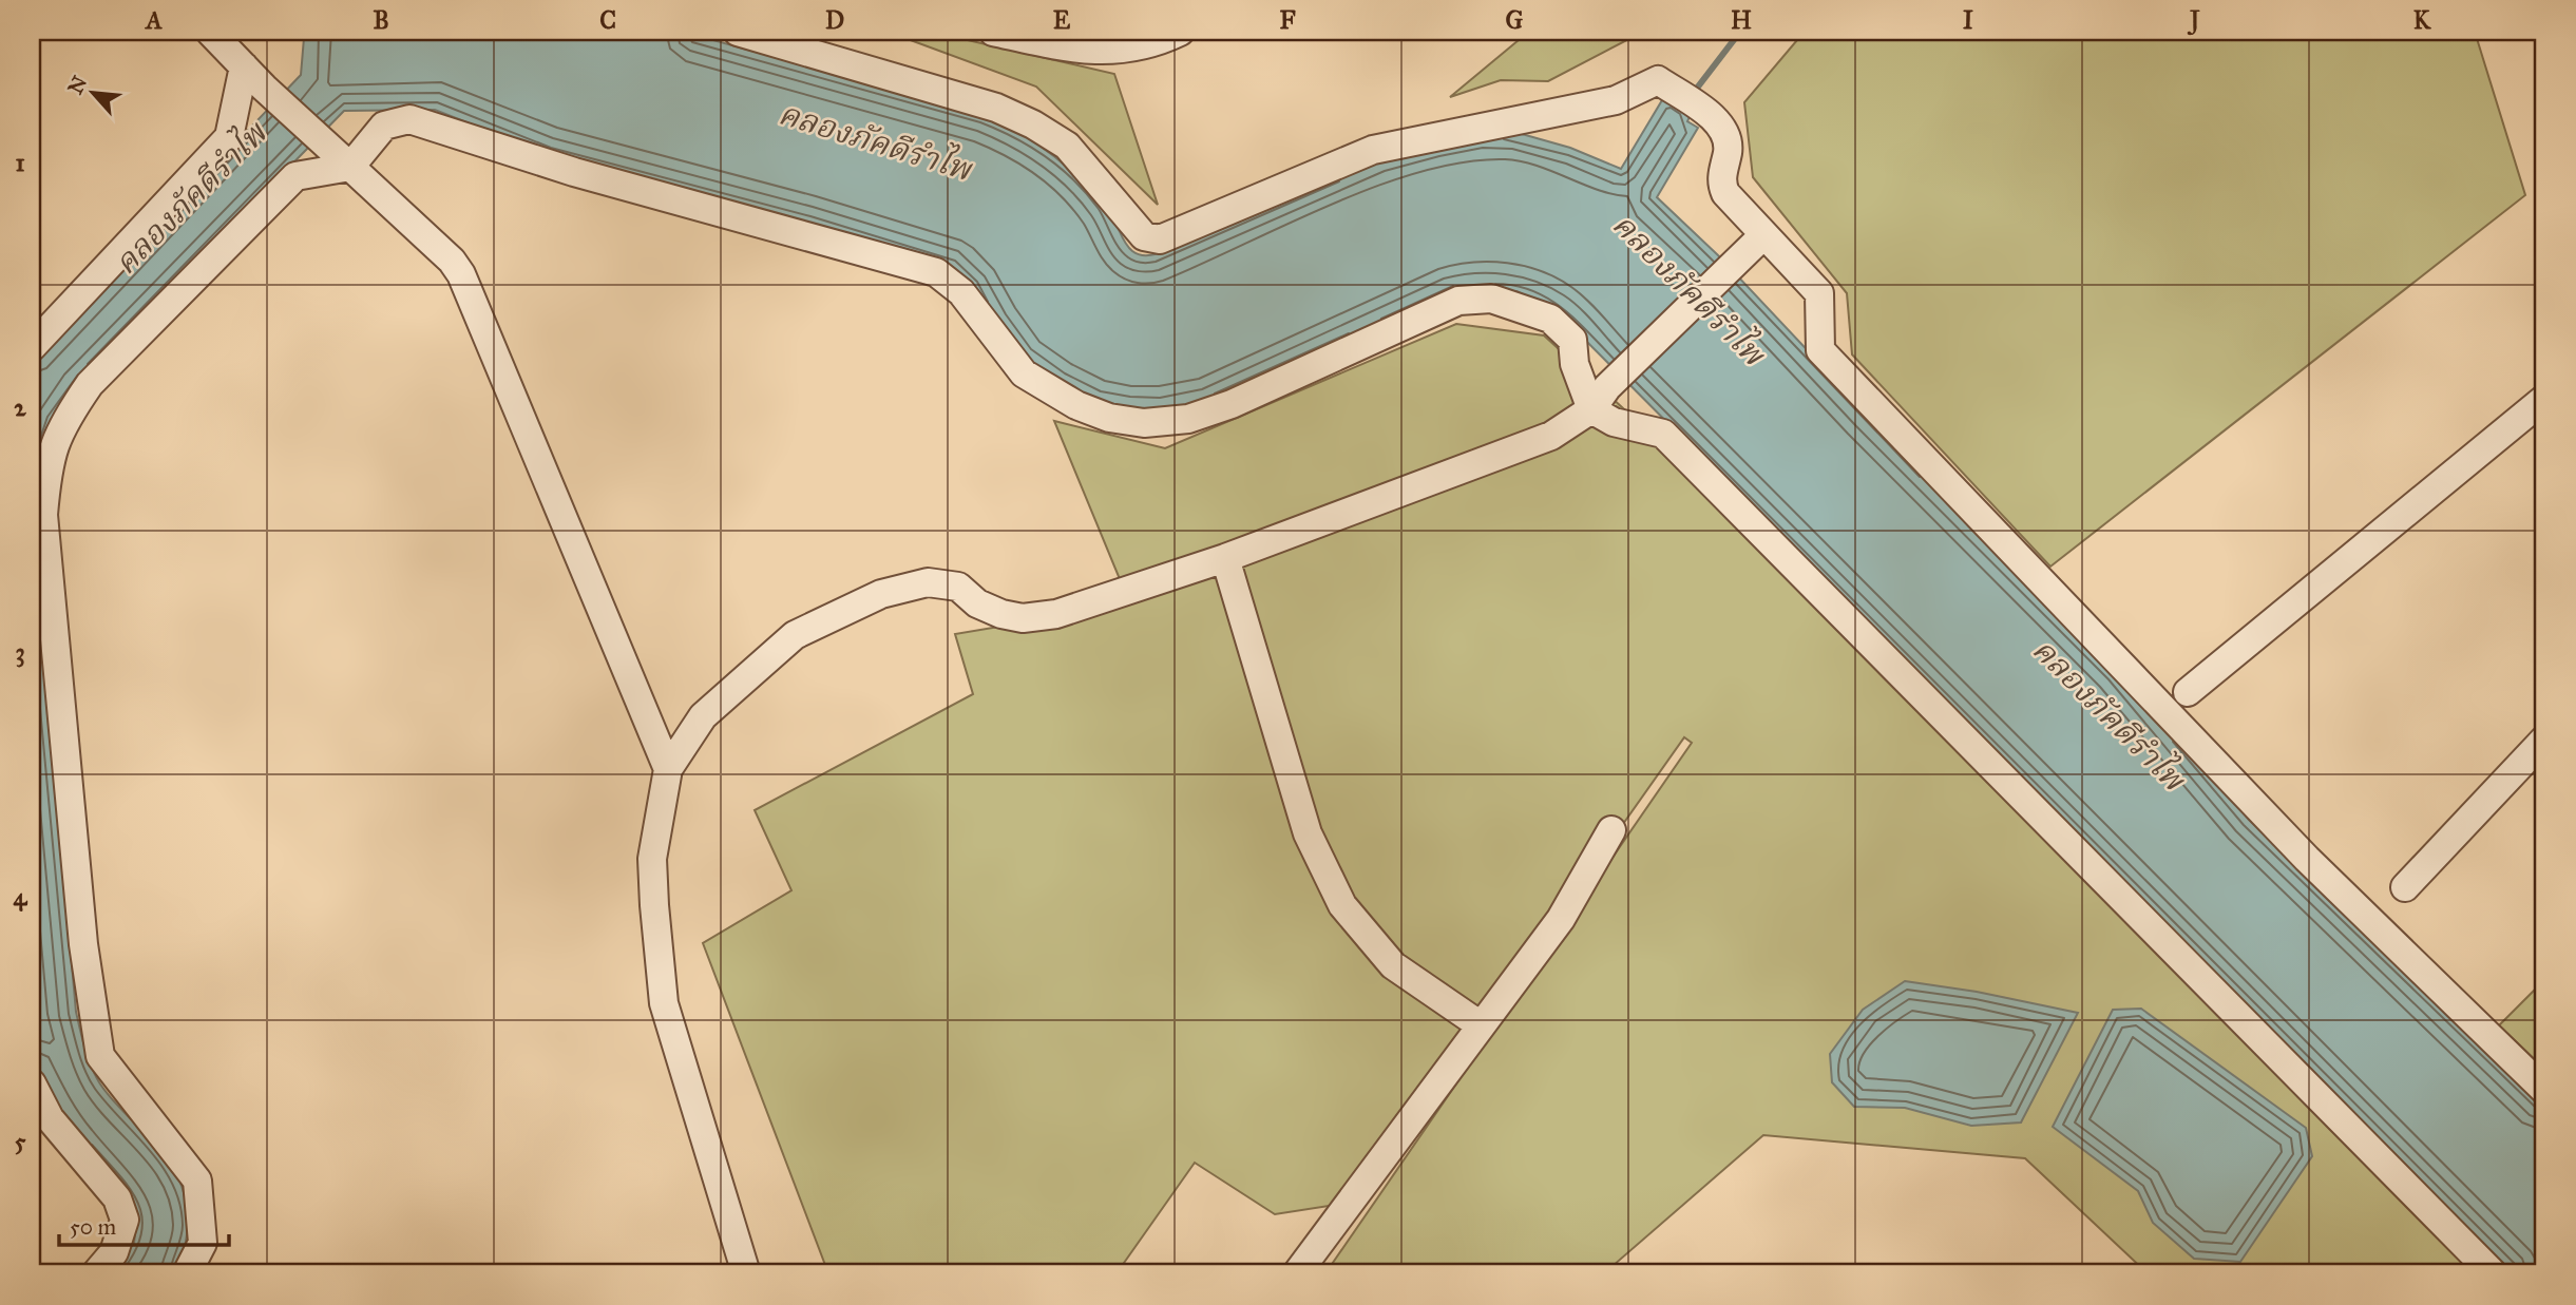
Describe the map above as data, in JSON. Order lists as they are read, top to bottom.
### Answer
{
  "water": ["คลองภัคดีรำไพ"],
  "scale_bar": "50 m",
  "north": "top left",
  "grid": {
    "columns": [
      "A",
      "B",
      "C",
      "D",
      "E",
      "F",
      "G",
      "H",
      "I",
      "J",
      "K"
    ],
    "rows": [
      "1",
      "2",
      "3",
      "4",
      "5"
    ]
  }
}
